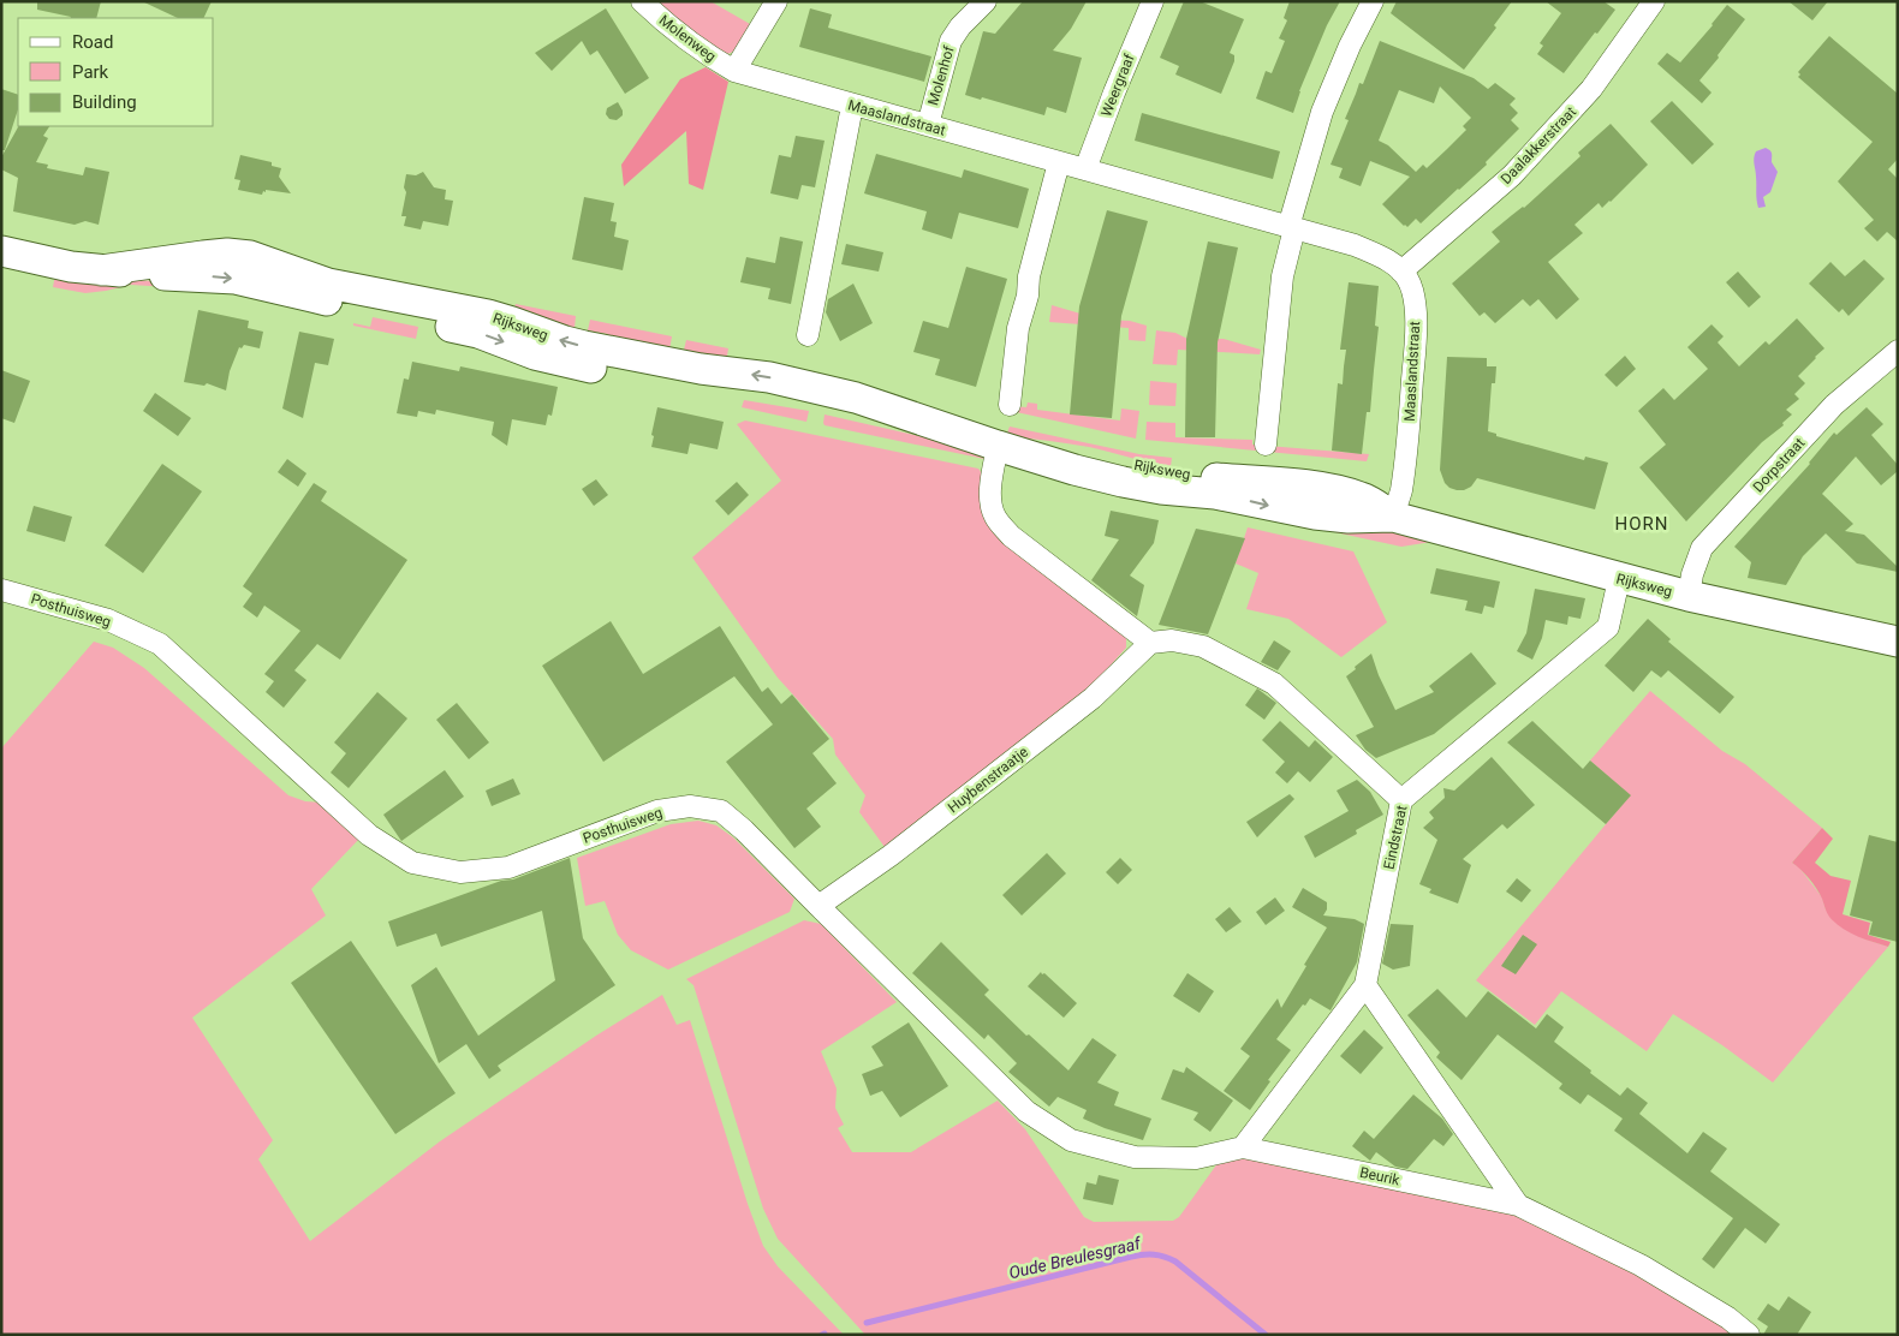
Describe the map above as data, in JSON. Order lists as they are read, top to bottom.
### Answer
{
  "streets": {
    "main road": ["Rijksweg"],
    "street": [
      "Molenweg",
      "Molenhof",
      "Weergraaf",
      "Maaslandstraat",
      "Daalakkerstraat",
      "Dorpstraat",
      "Posthuisweg",
      "Huybenstraatje",
      "Eindstraat",
      "Beurik"
    ]
  },
  "crossings": [
    ["Molenweg", "Maaslandstraat"],
    ["Molenhof", "Maaslandstraat"],
    ["Weergraaf", "Maaslandstraat"],
    ["Maaslandstraat", "Daalakkerstraat"],
    ["Maaslandstraat", "Rijksweg"],
    ["Rijksweg", "Dorpstraat"],
    ["Rijksweg", "Eindstraat"],
    ["Posthuisweg", "Huybenstraatje"],
    ["Posthuisweg", "Eindstraat"],
    ["Posthuisweg", "Beurik"],
    ["Eindstraat", "Beurik"]
  ],
  "districts": ["HORN"],
  "water": ["Oude Breulesgraaf"],
  "legend": ["Road", "Park", "Building"]
}
